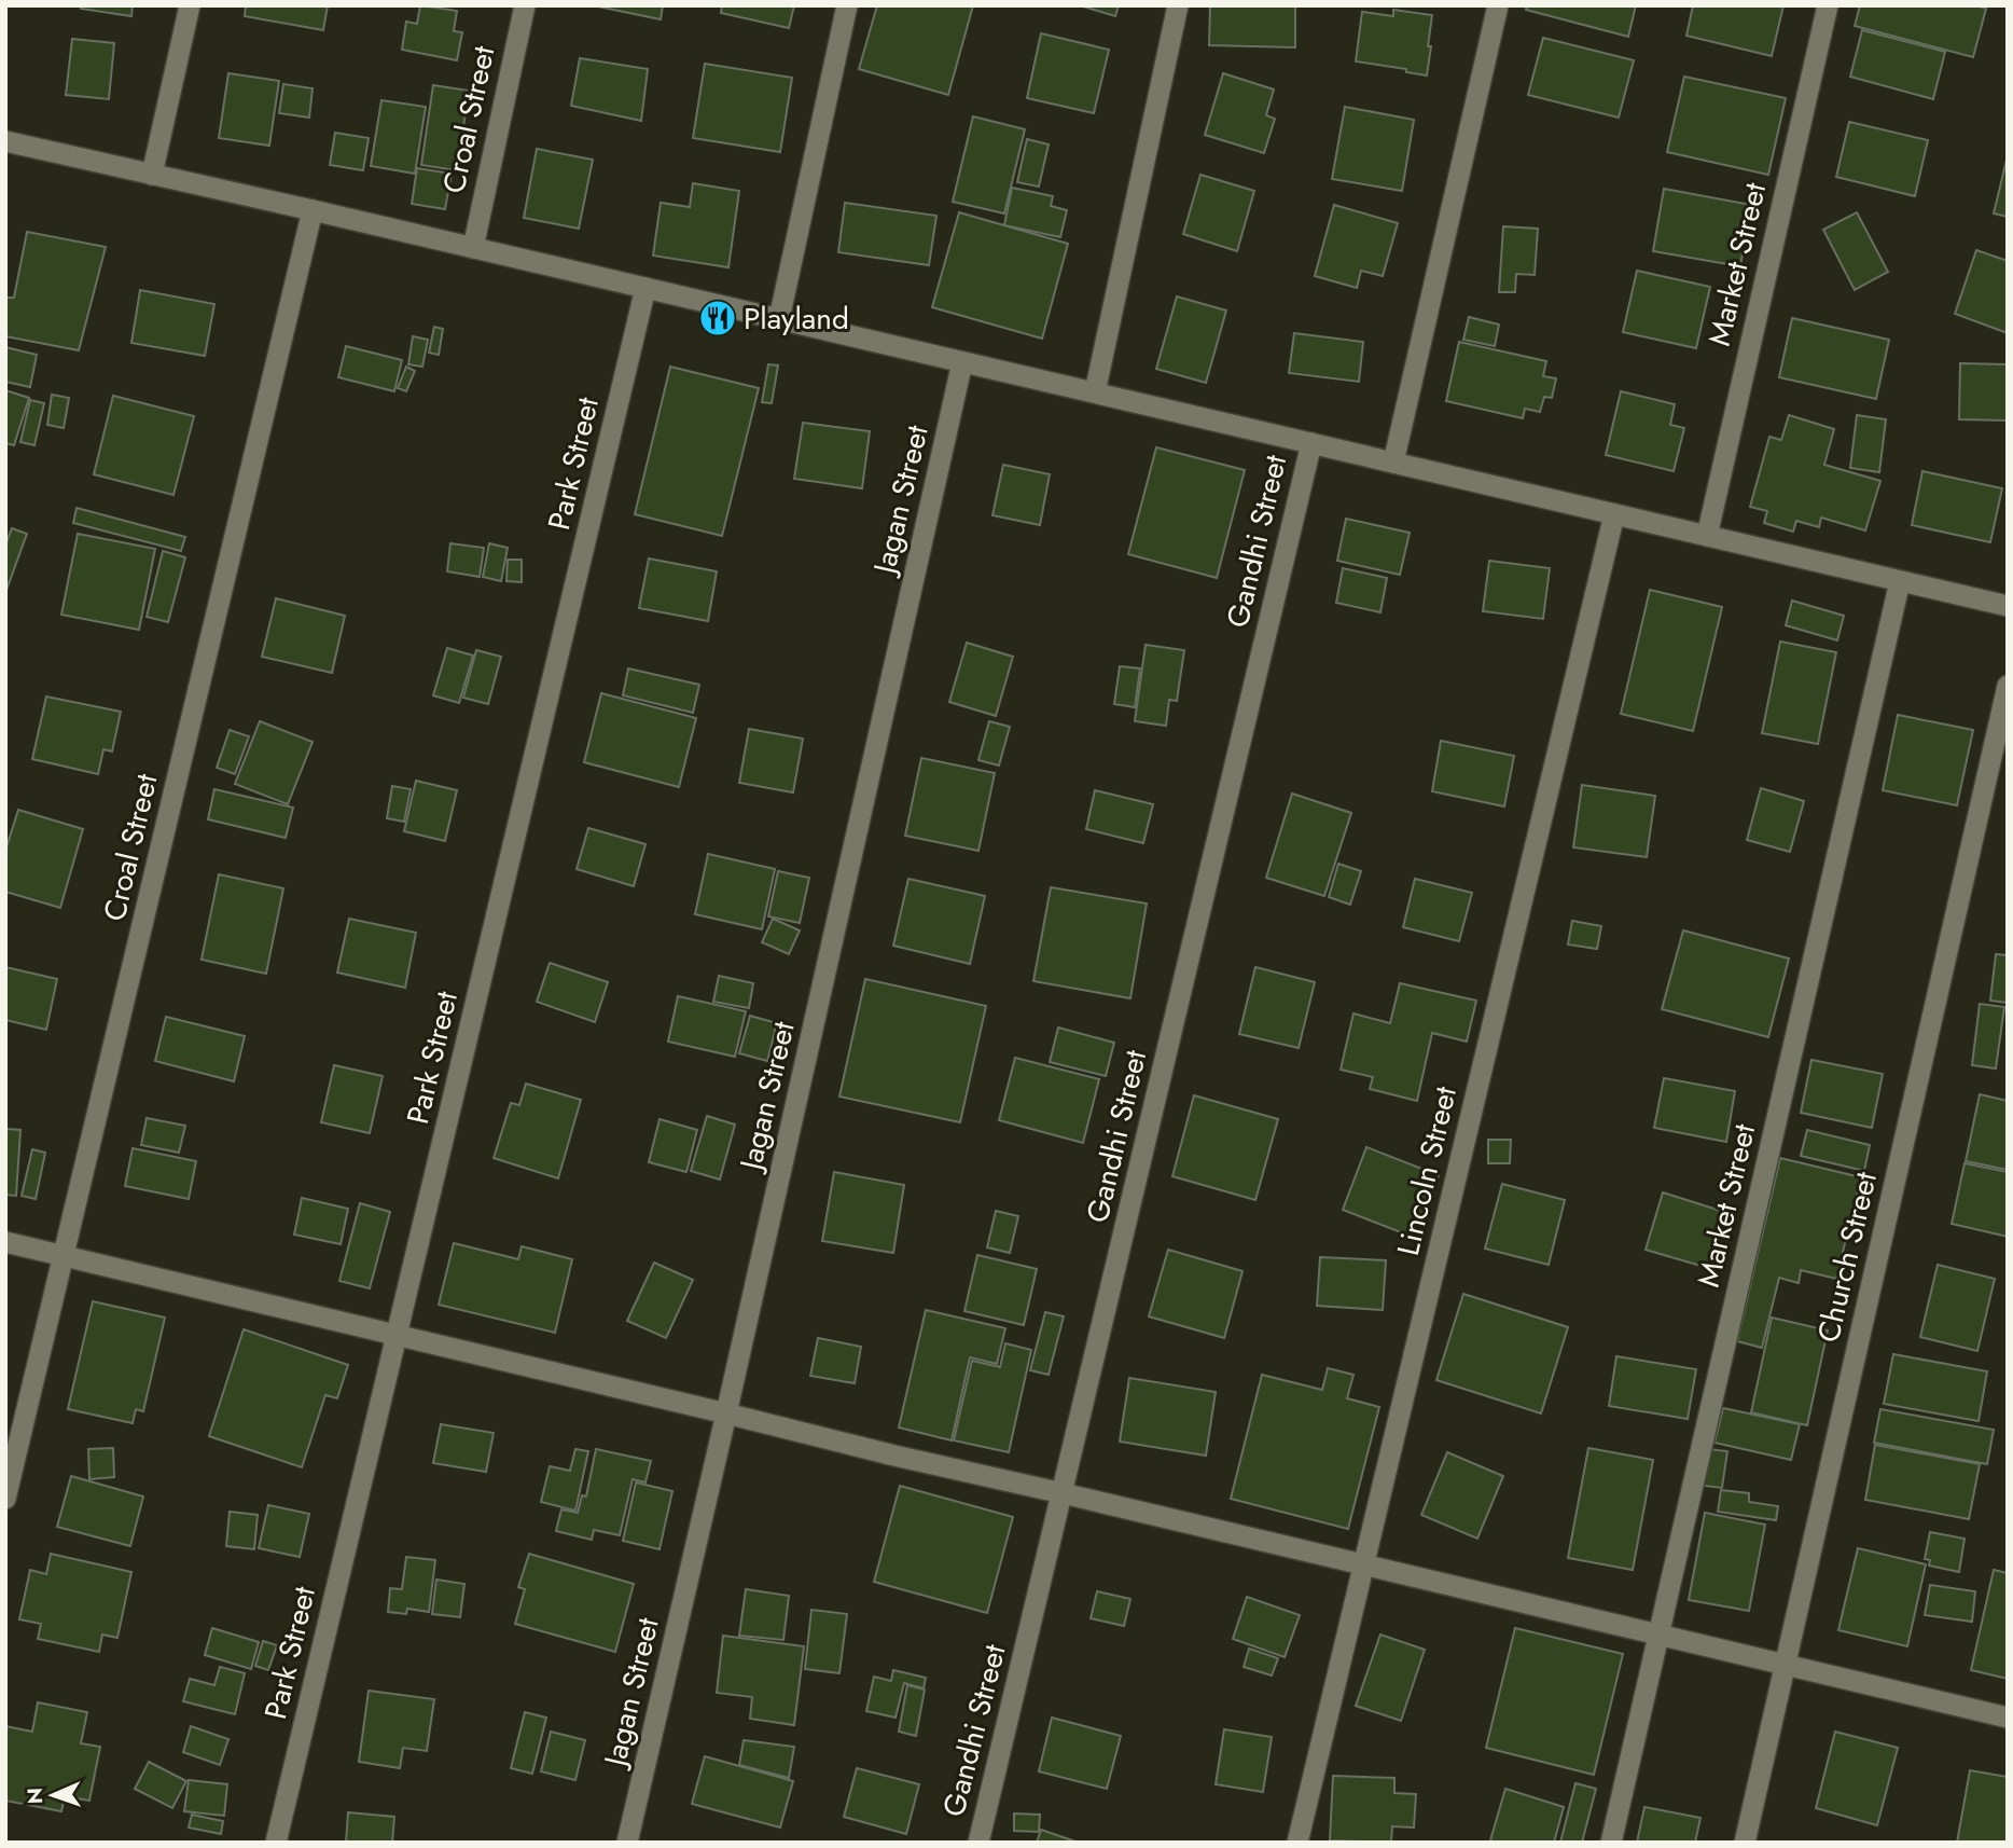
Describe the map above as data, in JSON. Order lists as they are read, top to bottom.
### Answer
{
  "streets": {
    "street": [
      "Croal Street",
      "Market Street",
      "Park Street",
      "Jagan Street",
      "Gandhi Street",
      "Lincoln Street",
      "Church Street"
    ]
  },
  "places": {
    "restaurant": ["Playland"]
  },
  "north": "left"
}
